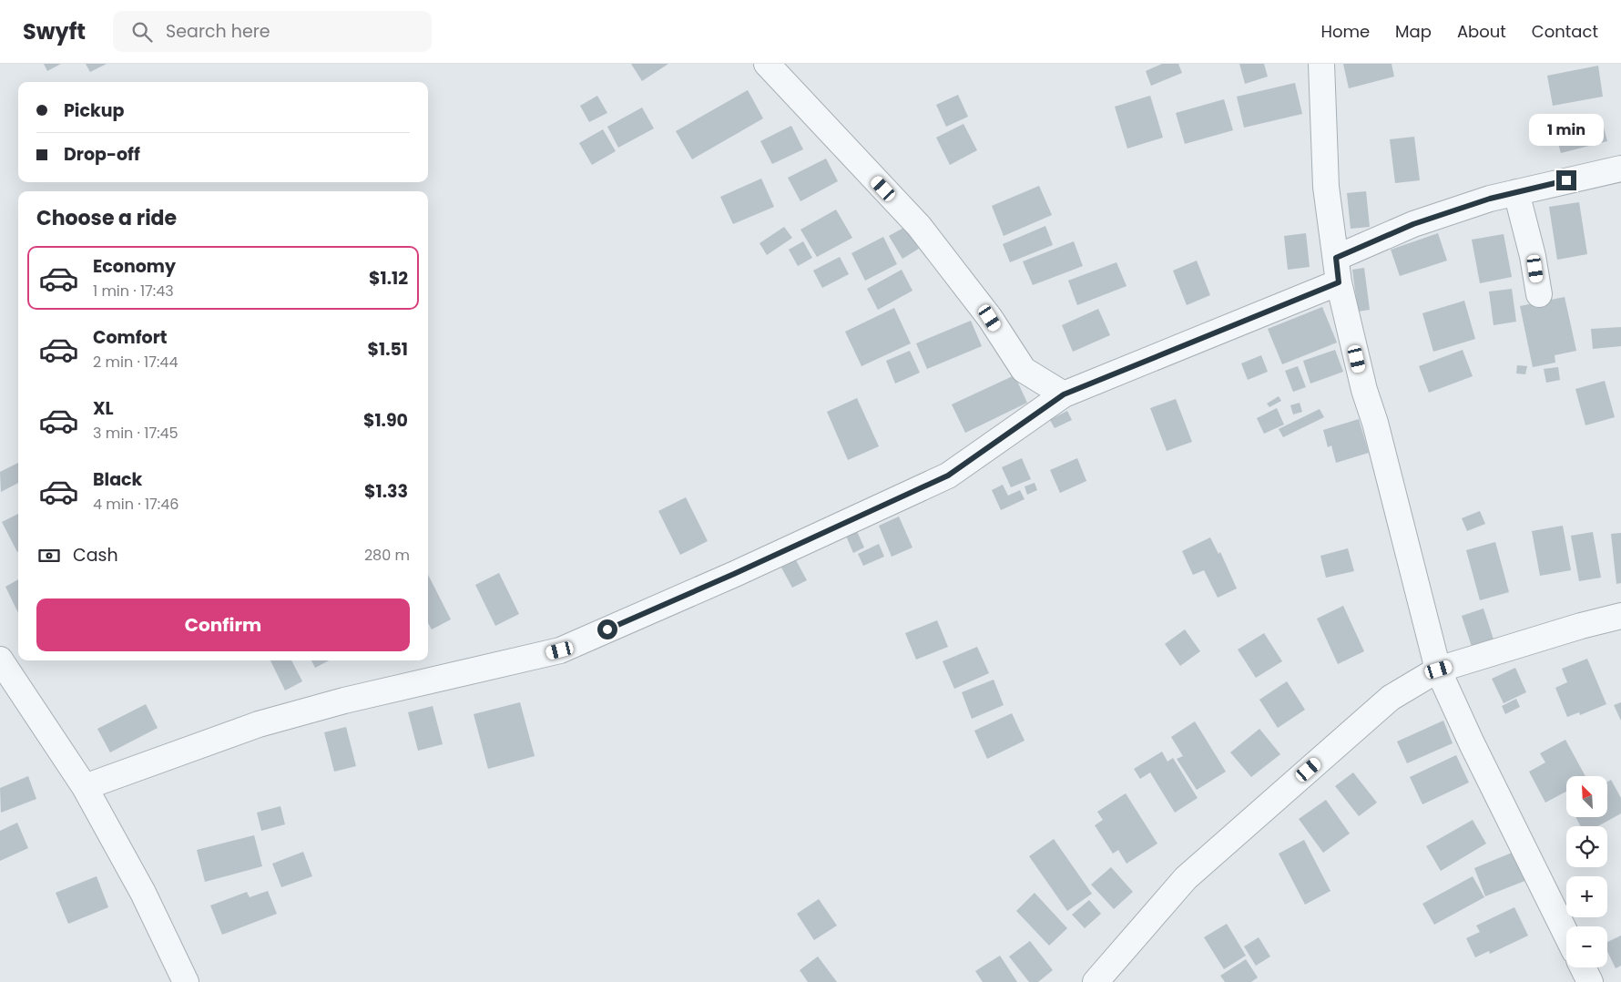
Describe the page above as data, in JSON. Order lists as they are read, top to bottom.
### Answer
{
  "north": "top left",
  "page": {
    "header": "Swyft",
    "search": "Search here",
    "nav": [
      "Home",
      "Map",
      "About",
      "Contact"
    ],
    "banner": ["Pickup", "Drop-off"],
    "bubble": "1 min",
    "heading": "Choose a ride",
    "list": [
      {
        "name": "Economy",
        "note": "1 min · 17:43",
        "value": "$1.12"
      },
      {
        "name": "Comfort",
        "note": "2 min · 17:44",
        "value": "$1.51"
      },
      {
        "name": "XL",
        "note": "3 min · 17:45",
        "value": "$1.90"
      },
      {
        "name": "Black",
        "note": "4 min · 17:46",
        "value": "$1.33"
      }
    ],
    "pay": ["Cash", "280 m"],
    "buttons": "Confirm",
    "map_buttons": ["+", "−"]
  }
}
